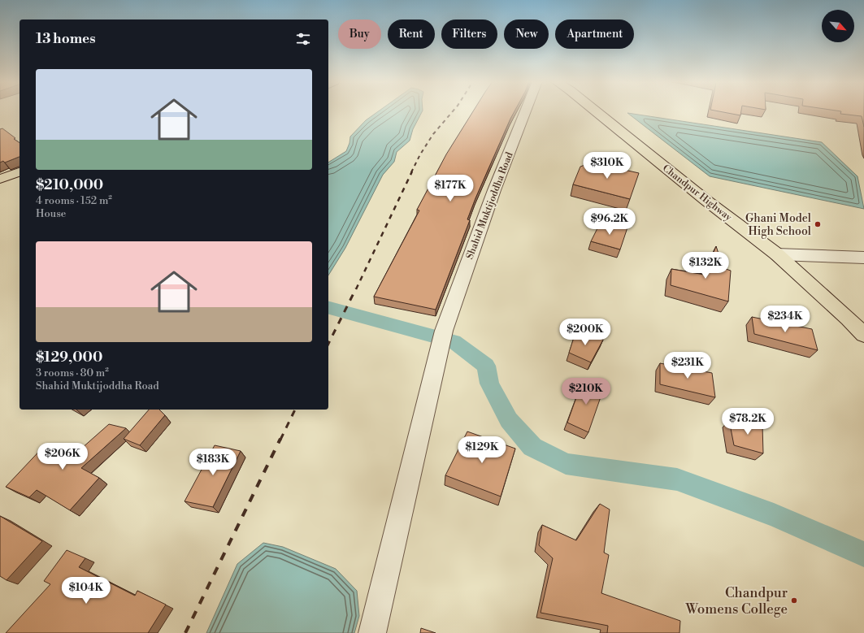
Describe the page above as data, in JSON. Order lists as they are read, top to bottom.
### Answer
{
  "streets": {
    "main road": ["Chandpur Highway"],
    "street": ["Shahid Muktijoddha Road"]
  },
  "places": ["Ghani Model High School", "Chandpur Womens College"],
  "north": "bottom right",
  "page": {
    "chip": [
      "Buy",
      "Rent",
      "Filters",
      "New",
      "Apartment"
    ],
    "heading": "13 homes",
    "list": [
      {
        "name": "$210,000",
        "note": "4 rooms · 152 m² · House"
      },
      {
        "name": "$129,000",
        "note": "3 rooms · 80 m² · Shahid Muktijoddha Road"
      }
    ],
    "price": [
      "$310K",
      "$177K",
      "$96.2K",
      "$132K",
      "$234K",
      "$200K",
      "$231K",
      "$210K",
      "$78.2K",
      "$129K",
      "$206K",
      "$183K",
      "$104K"
    ]
  }
}
